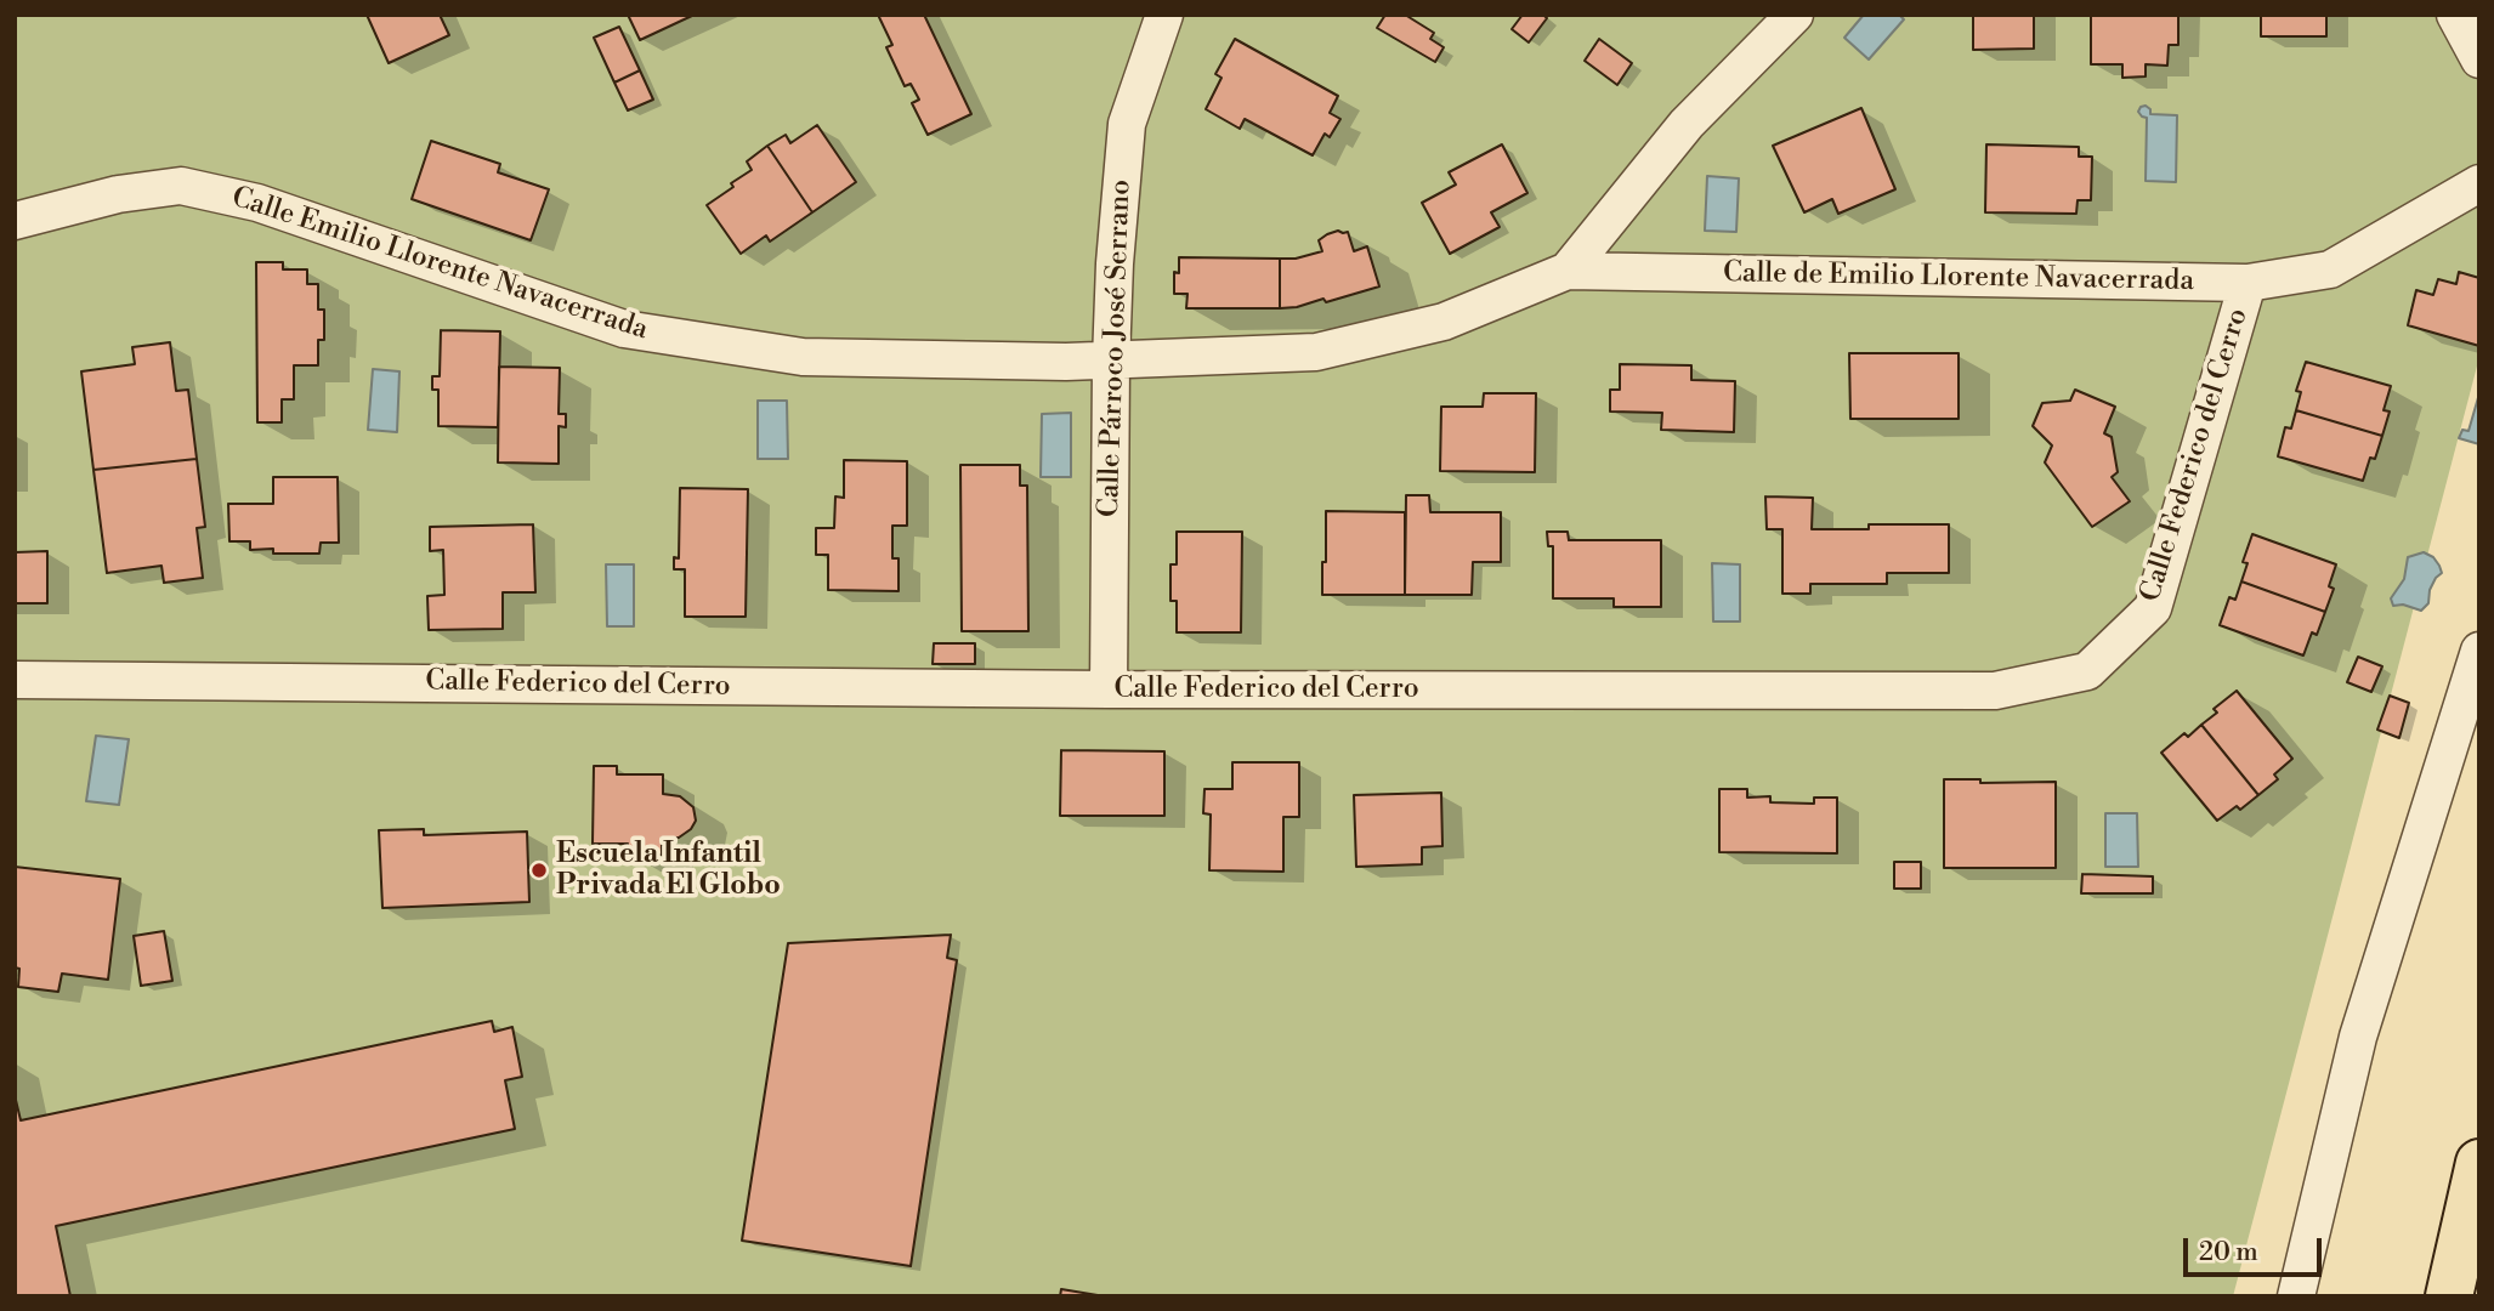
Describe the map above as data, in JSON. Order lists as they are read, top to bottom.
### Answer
{
  "streets": {
    "street": [
      "Calle Emilio Llorente Navacerrada",
      "Calle de Emilio Llorente Navacerrada",
      "Calle Párroco José Serrano",
      "Calle Federico del Cerro"
    ]
  },
  "crossings": [
    ["Calle Emilio Llorente Navacerrada", "Calle de Emilio Llorente Navacerrada"],
    ["Calle Emilio Llorente Navacerrada", "Calle Párroco José Serrano"],
    ["Calle de Emilio Llorente Navacerrada", "Calle Federico del Cerro"],
    ["Calle Párroco José Serrano", "Calle Federico del Cerro"]
  ],
  "places": ["Escuela Infantil Privada El Globo"],
  "scale_bar": "20 m"
}
